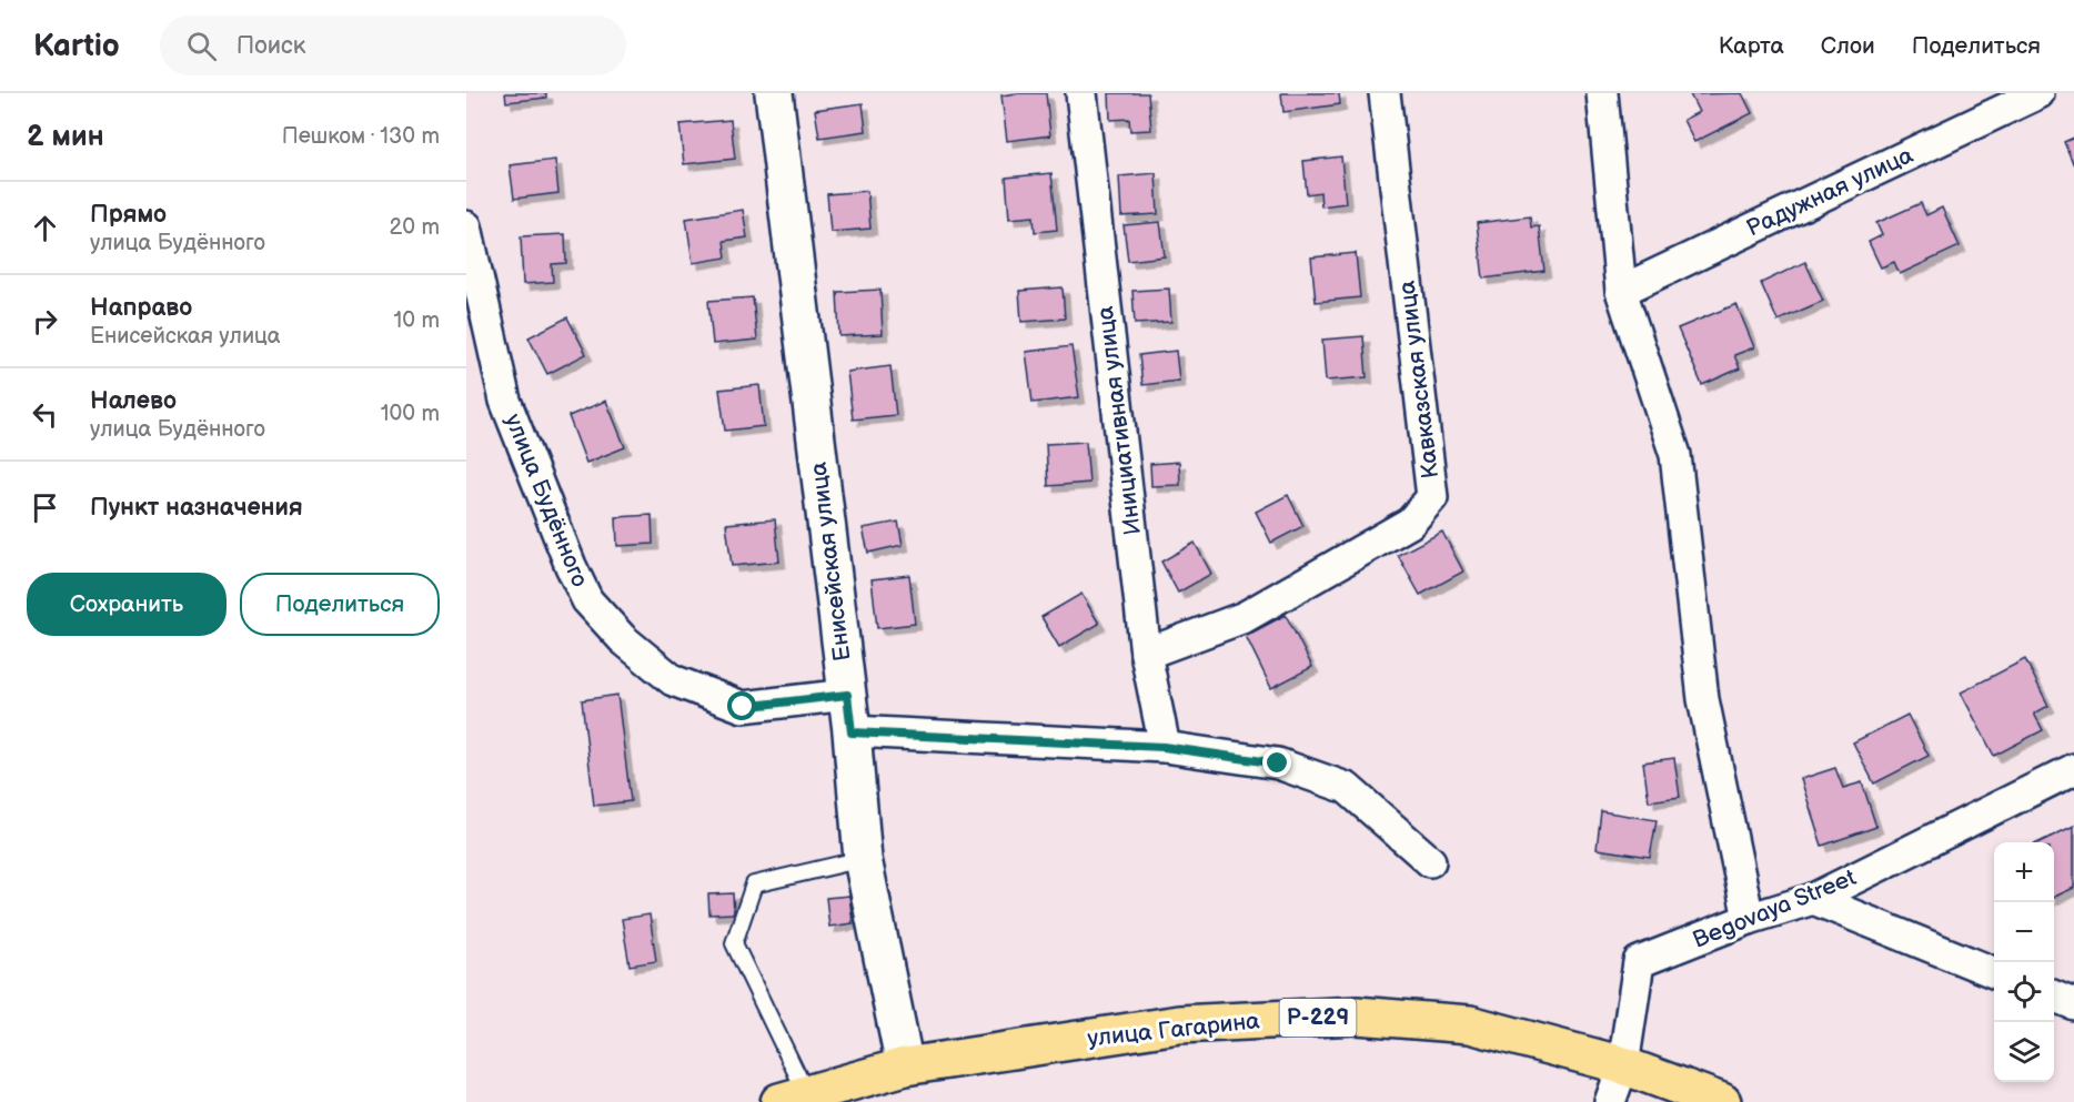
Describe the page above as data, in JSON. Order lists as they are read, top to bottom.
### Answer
{
  "streets": {
    "main road": ["Р-229", "улица Гагарина"],
    "street": [
      "Радужная улица",
      "Кавказская улица",
      "Инициативная улица",
      "улица Будённого",
      "Енисейская улица",
      "Begovaya Street"
    ]
  },
  "crossings": [
    ["Кавказская улица", "Инициативная улица"],
    ["улица Будённого", "Енисейская улица"],
    ["Енисейская улица", "улица Гагарина"],
    ["Begovaya Street", "улица Гагарина"]
  ],
  "page": {
    "header": "Kartio",
    "search": "Поиск",
    "nav": ["Карта", "Слои", "Поделиться"],
    "heading": ["2 мин", "Пешком · 130 m"],
    "list": [
      ["Прямо", "улица Будённого", "20 m"],
      ["Направо", "Енисейская улица", "10 m"],
      ["Налево", "улица Будённого", "100 m"],
      "Пункт назначения"
    ],
    "buttons": ["Сохранить", "Поделиться"],
    "map_buttons": ["+", "−"]
  }
}
